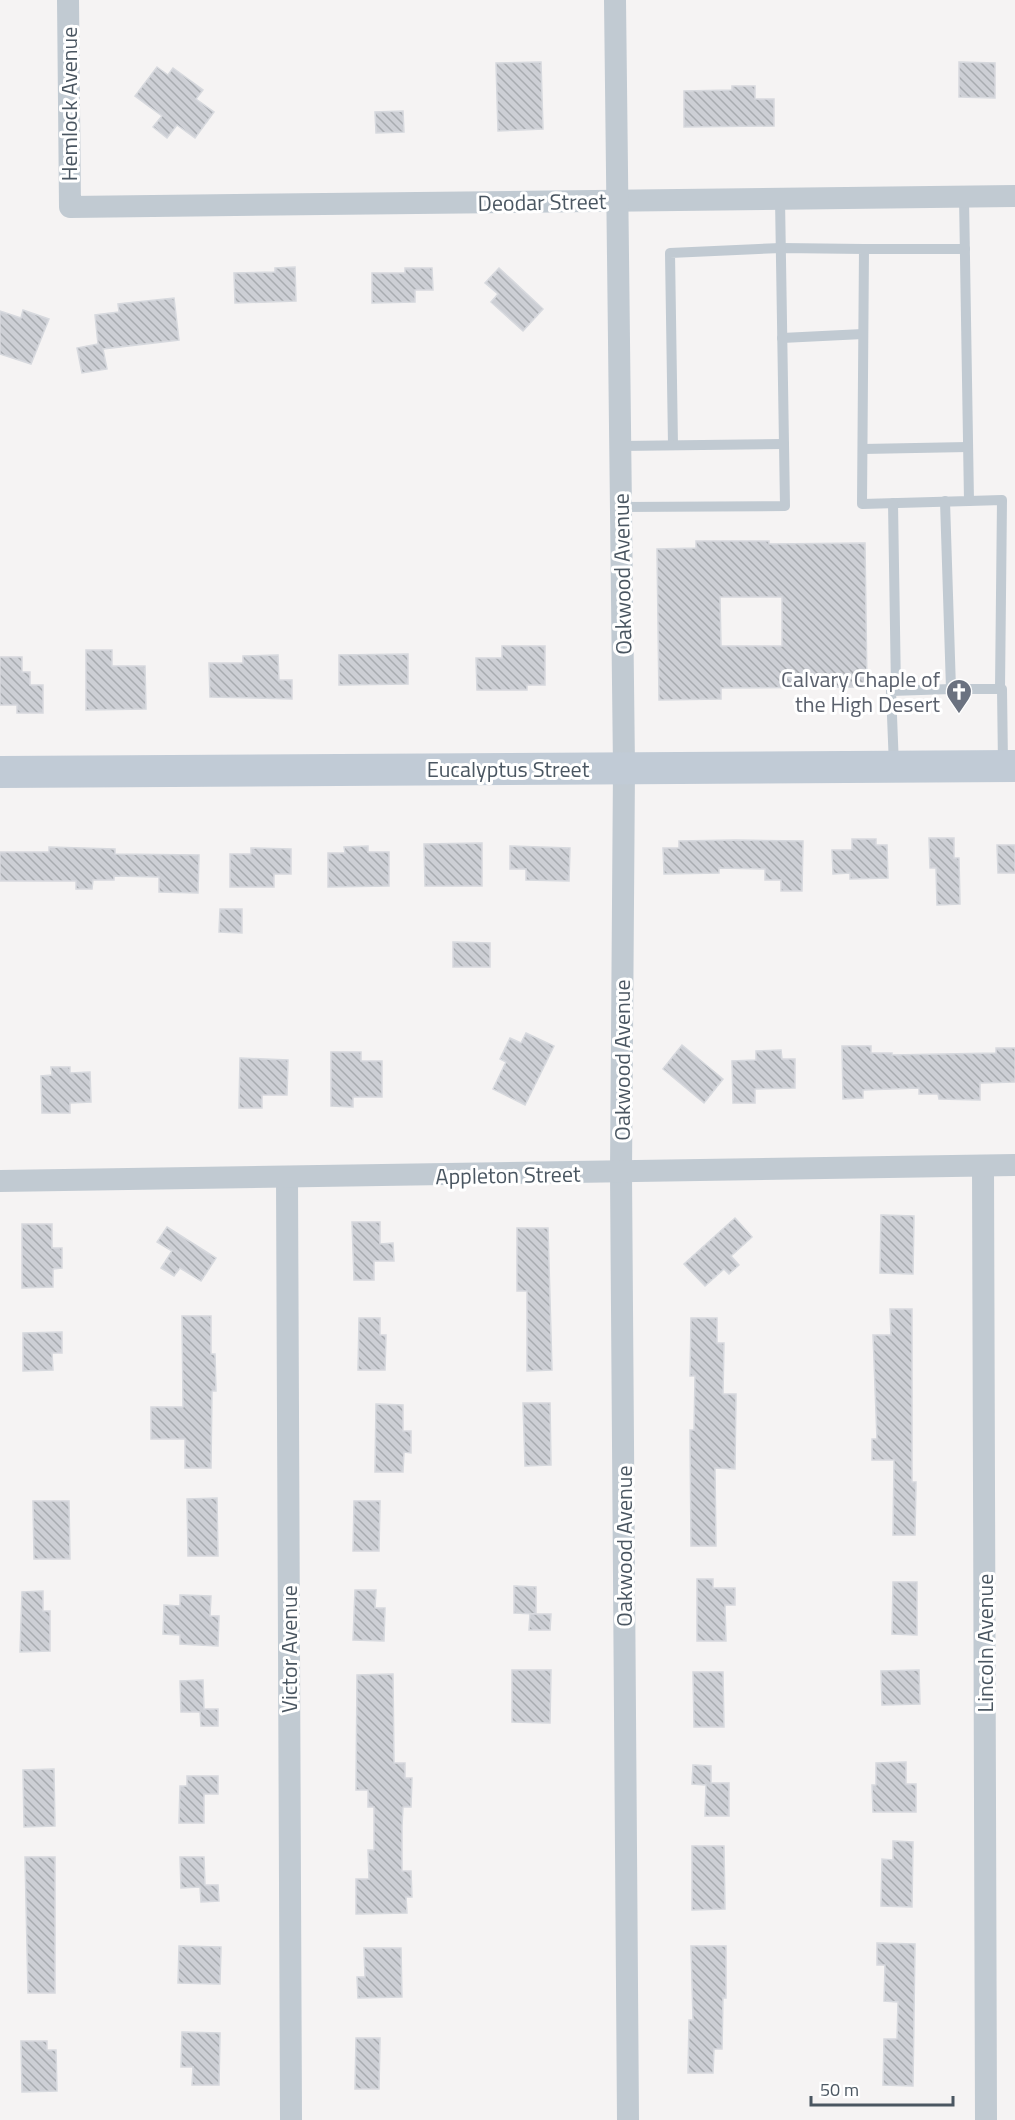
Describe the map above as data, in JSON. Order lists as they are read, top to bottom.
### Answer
{
  "streets": {
    "main road": ["Eucalyptus Street"],
    "street": [
      "Hemlock Avenue",
      "Deodar Street",
      "Oakwood Avenue",
      "Appleton Street",
      "Lincoln Avenue",
      "Victor Avenue"
    ]
  },
  "crossings": [
    ["Hemlock Avenue", "Deodar Street"],
    ["Deodar Street", "Oakwood Avenue"],
    ["Oakwood Avenue", "Eucalyptus Street"],
    ["Oakwood Avenue", "Appleton Street"],
    ["Appleton Street", "Lincoln Avenue"],
    ["Appleton Street", "Victor Avenue"]
  ],
  "places": {
    "church": ["Calvary Chaple of the High Desert"]
  },
  "scale_bar": "50 m"
}
